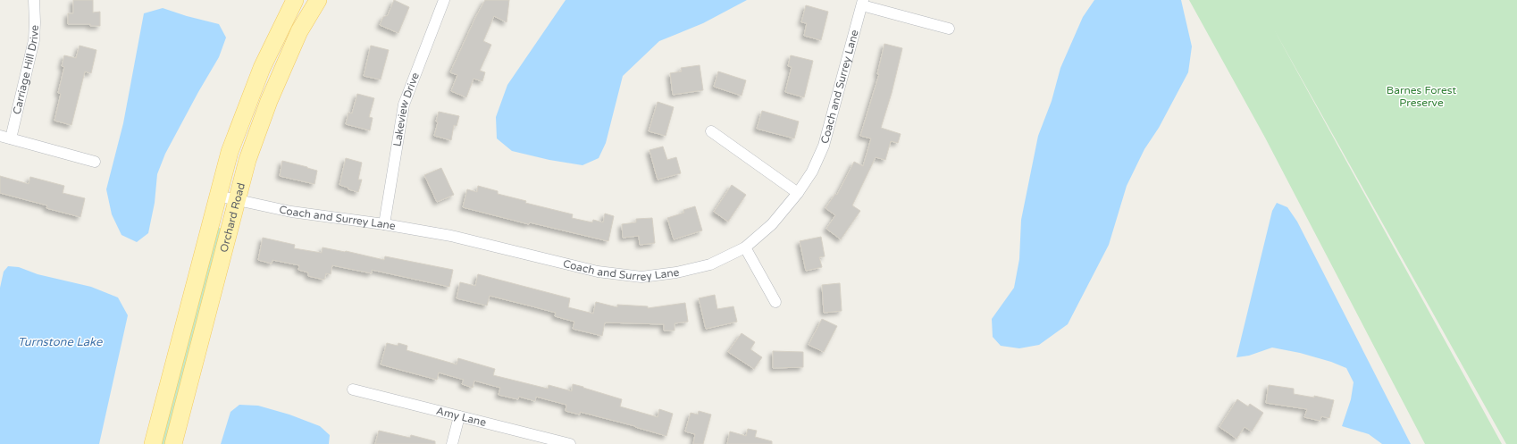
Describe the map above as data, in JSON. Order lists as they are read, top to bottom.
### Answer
{
  "streets": {
    "main road": ["Orchard Road"],
    "street": [
      "Carriage Hill Drive",
      "Coach and Surrey Lane",
      "Lakeview Drive",
      "Amy Lane"
    ]
  },
  "crossings": [
    ["Coach and Surrey Lane", "Lakeview Drive"],
    ["Coach and Surrey Lane", "Orchard Road"]
  ],
  "water": ["Turnstone Lake"],
  "parks": ["Barnes Forest Preserve"]
}
